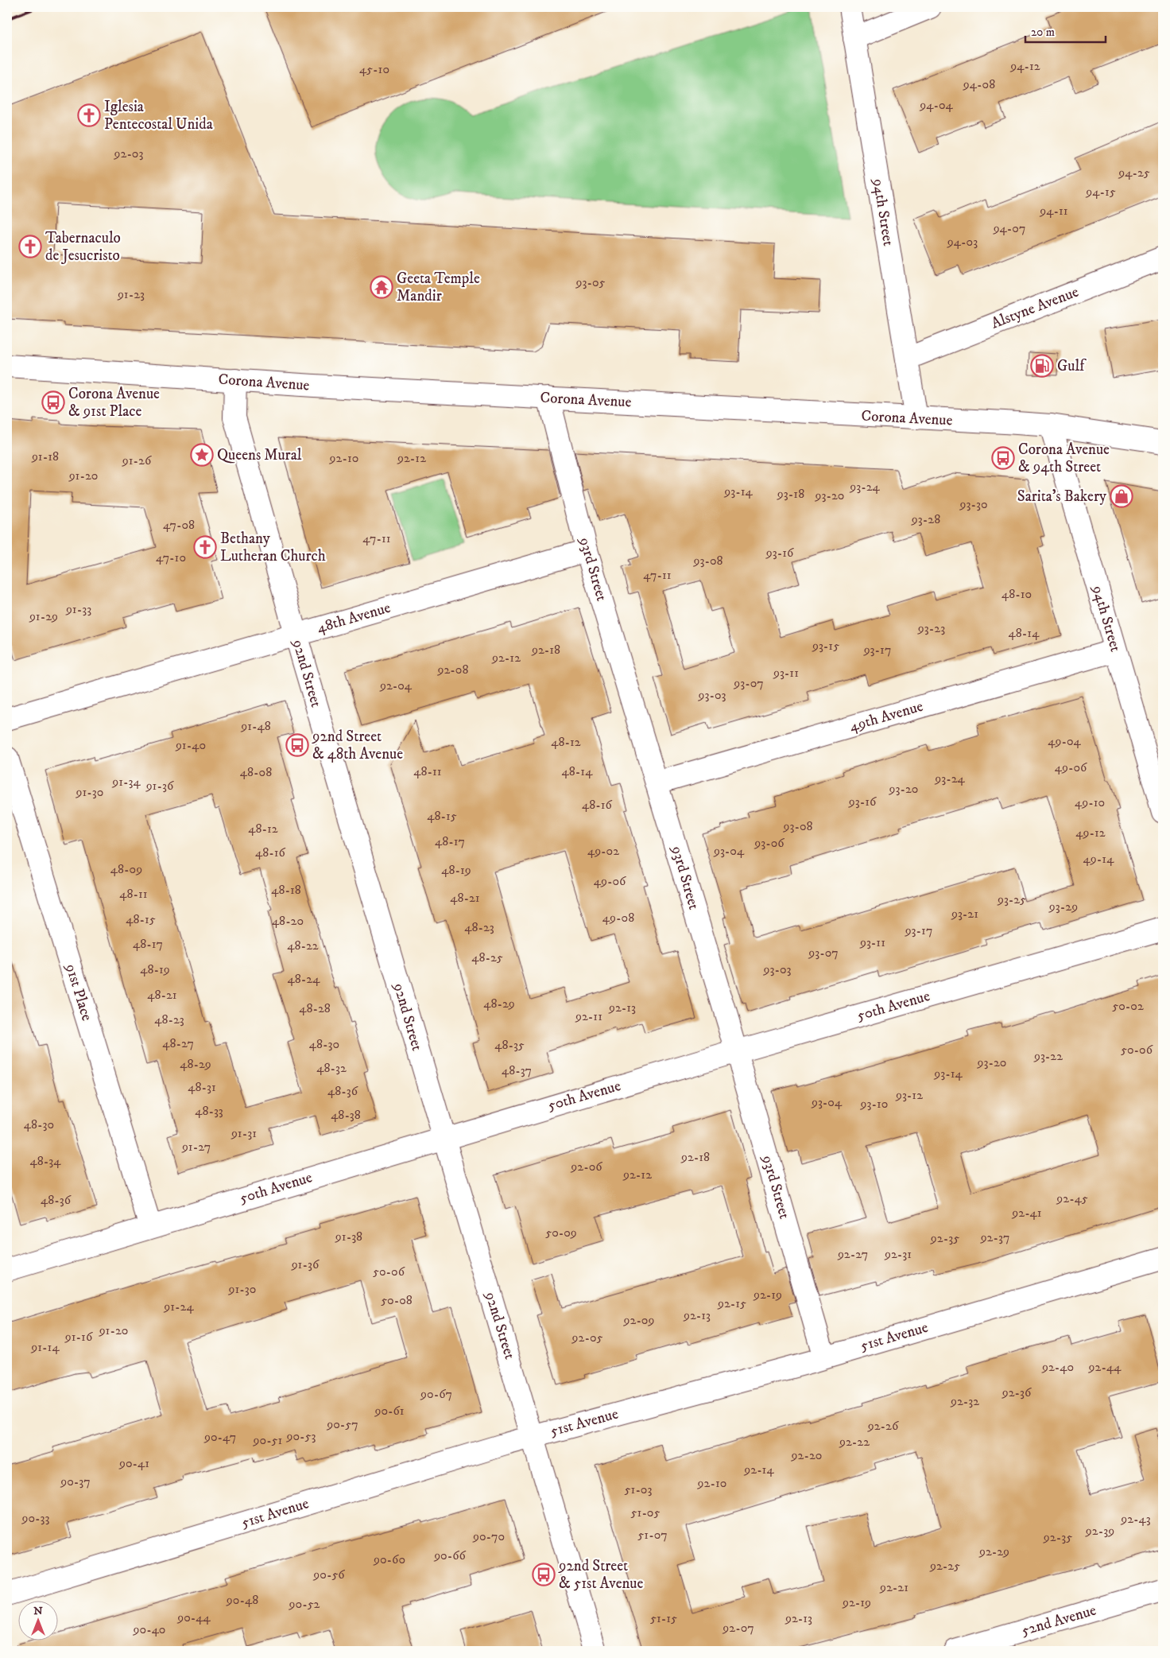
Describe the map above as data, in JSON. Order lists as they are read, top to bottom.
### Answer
{
  "streets": {
    "street": [
      "94th Street",
      "Alstyne Avenue",
      "Corona Avenue",
      "93rd Street",
      "48th Avenue",
      "92nd Street",
      "49th Avenue",
      "91st Place",
      "50th Avenue",
      "51st Avenue",
      "52nd Avenue"
    ]
  },
  "crossings": [
    ["94th Street", "Alstyne Avenue"],
    ["94th Street", "Corona Avenue"],
    ["94th Street", "49th Avenue"],
    ["Corona Avenue", "93rd Street"],
    ["Corona Avenue", "92nd Street"],
    ["93rd Street", "48th Avenue"],
    ["93rd Street", "49th Avenue"],
    ["93rd Street", "50th Avenue"],
    ["93rd Street", "51st Avenue"],
    ["48th Avenue", "92nd Street"],
    ["92nd Street", "50th Avenue"],
    ["92nd Street", "51st Avenue"],
    ["91st Place", "50th Avenue"]
  ],
  "places": {
    "church": ["Iglesia Pentecostal Unida", "Tabernaculo de Jesucristo", "Bethany Lutheran Church"],
    "temple": ["Geeta Temple Mandir"],
    "fuel station": ["Gulf"],
    "bus stop": [
      "Corona Avenue & 91st Place",
      "Corona Avenue & 94th Street",
      "92nd Street & 48th Avenue",
      "92nd Street & 51st Avenue"
    ],
    "place": ["Queens Mural"],
    "shop": ["Sarita's Bakery"]
  },
  "house_numbers": [
    "94-12",
    "45-10",
    "94-08",
    "94-04",
    "92-03",
    "94-25",
    "94-15",
    "94-11",
    "94-07",
    "94-03",
    "93-05",
    "91-23",
    "91-18",
    "92-10",
    "92-12",
    "91-26",
    "91-20",
    "93-24",
    "93-14",
    "93-18",
    "93-20",
    "93-30",
    "93-28",
    "47-08",
    "47-11",
    "93-16",
    "47-10",
    "93-08",
    "47-11",
    "48-10",
    "91-33",
    "91-29",
    "93-23",
    "48-14",
    "93-15",
    "92-18",
    "93-17",
    "92-12",
    "92-08",
    "93-11",
    "93-07",
    "92-04",
    "93-03",
    "91-48",
    "49-04",
    "48-12",
    "91-40",
    "49-06",
    "48-11",
    "48-14",
    "48-08",
    "93-24",
    "91-34",
    "91-36",
    "93-20",
    "91-30",
    "93-16",
    "49-10",
    "48-16",
    "48-15",
    "93-08",
    "48-12",
    "49-12",
    "48-17",
    "93-06",
    "49-02",
    "93-04",
    "48-16",
    "49-14",
    "48-09",
    "48-19",
    "49-06",
    "48-18",
    "48-11",
    "48-21",
    "93-25",
    "93-29",
    "93-21",
    "49-08",
    "48-15",
    "48-20",
    "48-23",
    "93-17",
    "93-11",
    "48-17",
    "48-22",
    "93-07",
    "48-25",
    "48-19",
    "93-03",
    "48-24",
    "48-21",
    "48-29",
    "50-02",
    "92-13",
    "48-28",
    "92-11",
    "48-23",
    "48-27",
    "48-30",
    "48-35",
    "50-06",
    "93-22",
    "93-20",
    "48-29",
    "48-32",
    "48-37",
    "93-14",
    "48-31",
    "48-36",
    "93-12",
    "93-04",
    "93-10",
    "48-33",
    "48-38",
    "48-30",
    "91-31",
    "91-27",
    "92-18",
    "48-34",
    "92-06",
    "92-12",
    "92-45",
    "48-36",
    "92-41",
    "50-09",
    "91-38",
    "92-37",
    "92-35",
    "92-27",
    "92-31",
    "91-36",
    "50-06",
    "91-30",
    "92-19",
    "50-08",
    "92-15",
    "91-24",
    "92-13",
    "92-09",
    "91-20",
    "91-16",
    "92-05",
    "91-14",
    "92-40",
    "92-44",
    "92-36",
    "90-67",
    "92-32",
    "90-61",
    "90-57",
    "92-26",
    "90-53",
    "90-47",
    "90-51",
    "92-22",
    "92-20",
    "90-41",
    "92-14",
    "90-37",
    "92-10",
    "51-03",
    "51-05",
    "90-33",
    "92-43",
    "92-39",
    "51-07",
    "90-70",
    "92-35",
    "92-29",
    "90-66",
    "90-60",
    "92-25",
    "90-56",
    "92-21",
    "90-48",
    "92-19",
    "90-52",
    "90-44",
    "51-15",
    "92-13",
    "92-07",
    "90-40"
  ],
  "scale_bar": "20 m",
  "north": "top"
}
